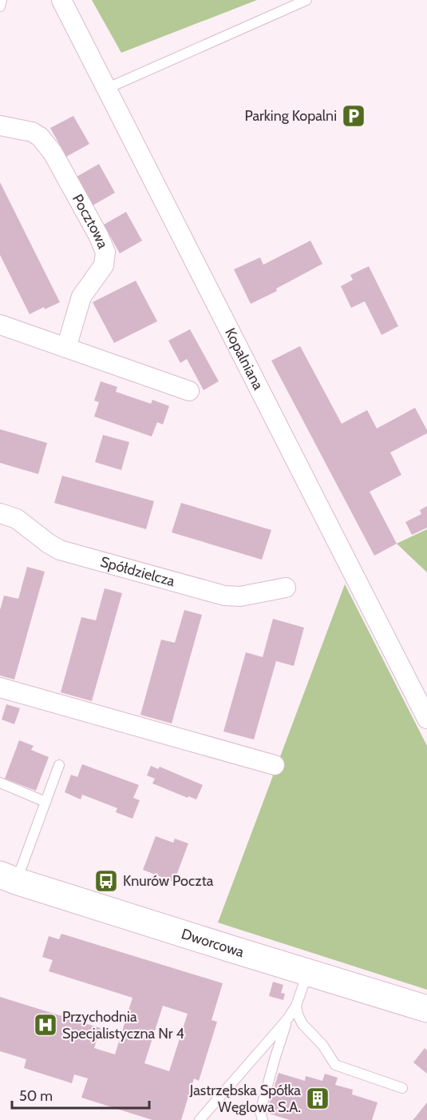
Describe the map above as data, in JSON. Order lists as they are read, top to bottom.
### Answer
{
  "streets": {
    "main road": ["Dworcowa"],
    "street": ["Pocztowa", "Kopalniana", "Spółdzielcza"]
  },
  "places": {
    "parking": ["Parking Kopalni"],
    "bus stop": ["Knurów Poczta"],
    "hospital": ["Przychodnia Specjalistyczna Nr 4"],
    "building": ["Jastrzębska Spółka Węglowa S.A."]
  },
  "scale_bar": "50 m"
}
